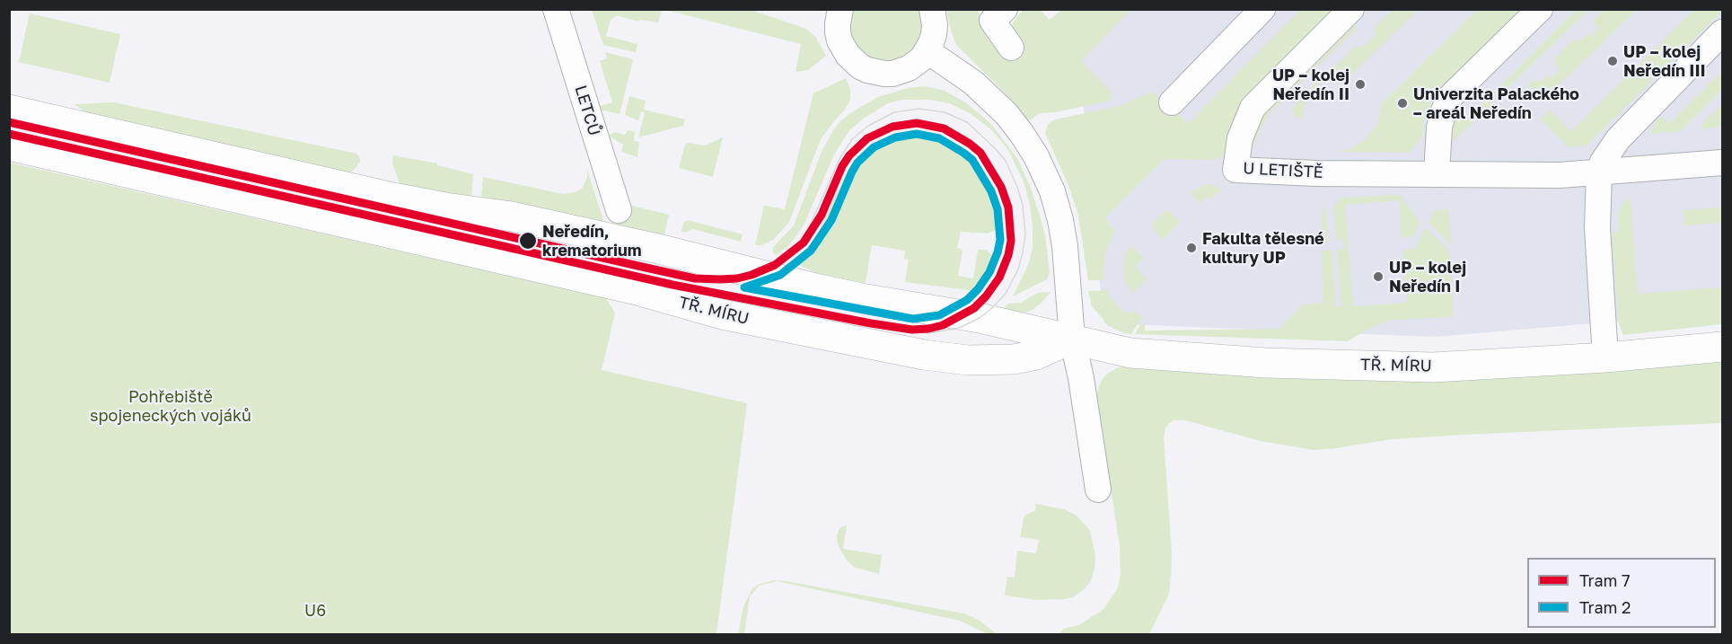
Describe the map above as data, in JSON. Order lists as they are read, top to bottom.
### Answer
{
  "streets": {
    "main road": ["TŘ. MÍRU"],
    "street": ["LETCŮ", "U LETIŠTĚ"]
  },
  "parks": ["Pohřebiště spojeneckých vojáků", "U6"],
  "places": [
    "UP – kolej Neředín III",
    "UP – kolej Neředín II",
    "Univerzita Palackého – areál Neředín",
    "Neředín, krematorium",
    "Fakulta tělesné kultury UP",
    "UP – kolej Neředín I"
  ],
  "lines": ["tram line 7", "tram line 2"],
  "legend": ["Tram 7", "Tram 2"]
}
